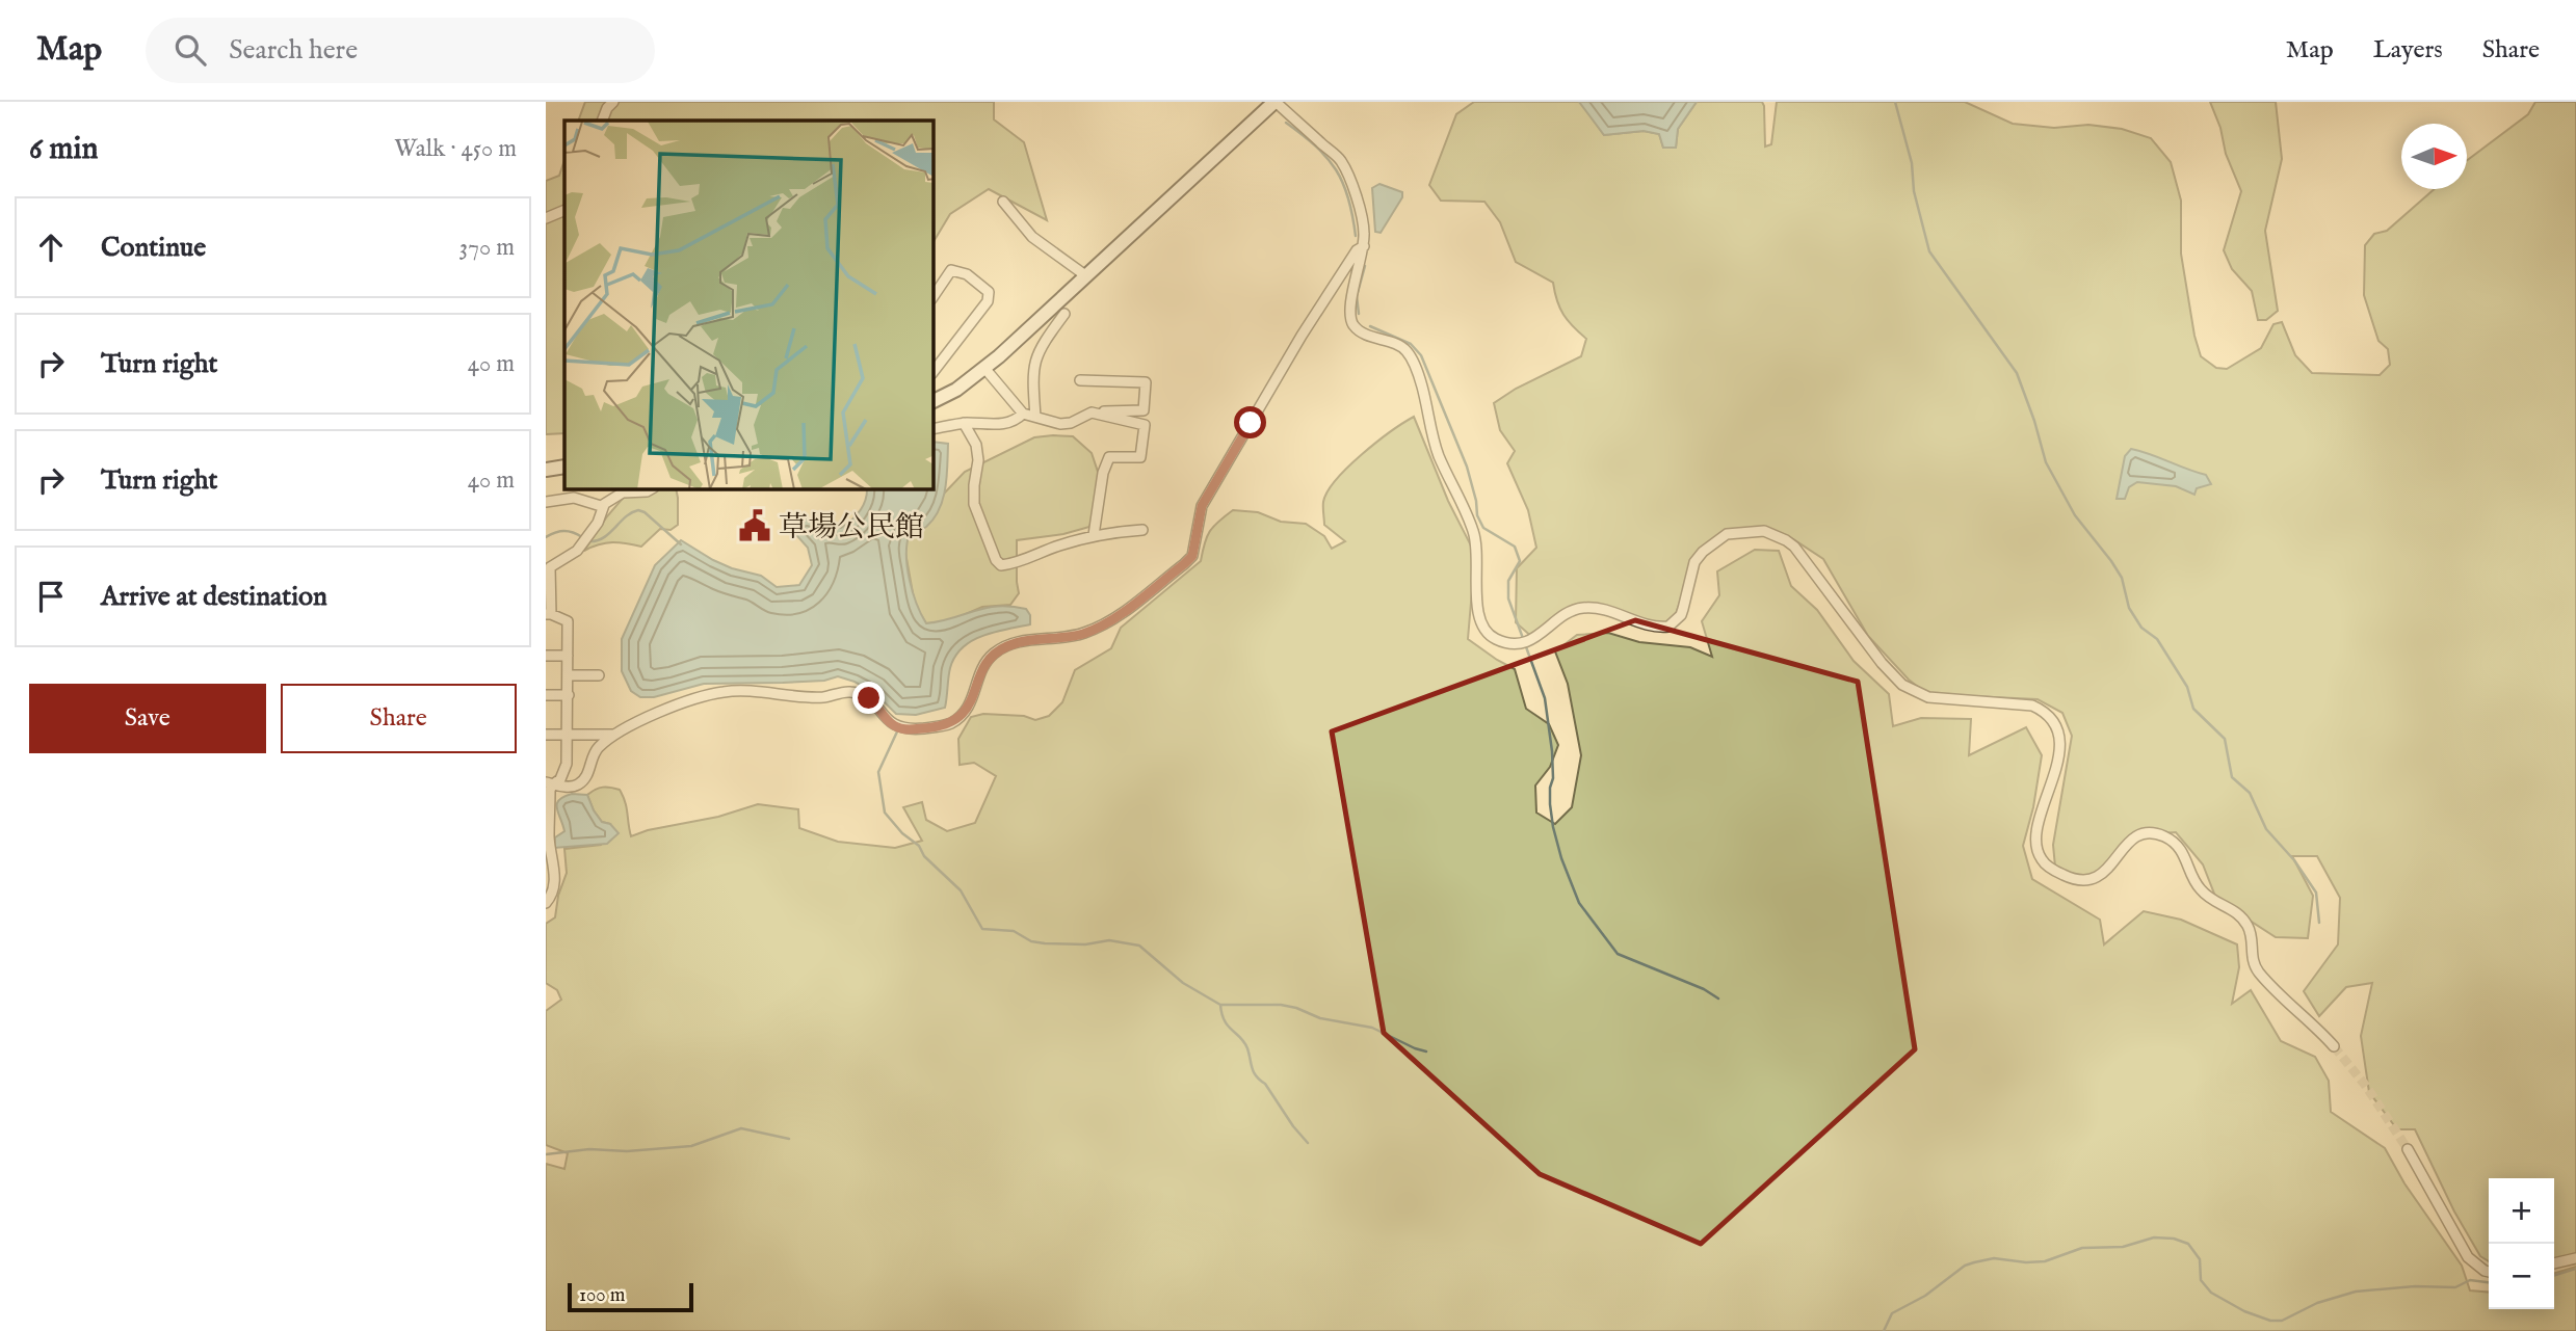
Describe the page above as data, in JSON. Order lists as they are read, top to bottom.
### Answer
{
  "places": {
    "public building": ["草場公民館"]
  },
  "scale_bar": "100 m",
  "north": "right",
  "page": {
    "header": "Map",
    "search": "Search here",
    "nav": ["Map", "Layers", "Share"],
    "heading": ["6 min", "Walk · 450 m"],
    "list": [
      ["Continue", "370 m"],
      ["Turn right", "40 m"],
      ["Turn right", "40 m"],
      "Arrive at destination"
    ],
    "buttons": ["Save", "Share"],
    "map_buttons": ["+", "−"],
    "scale": "100 m"
  }
}
